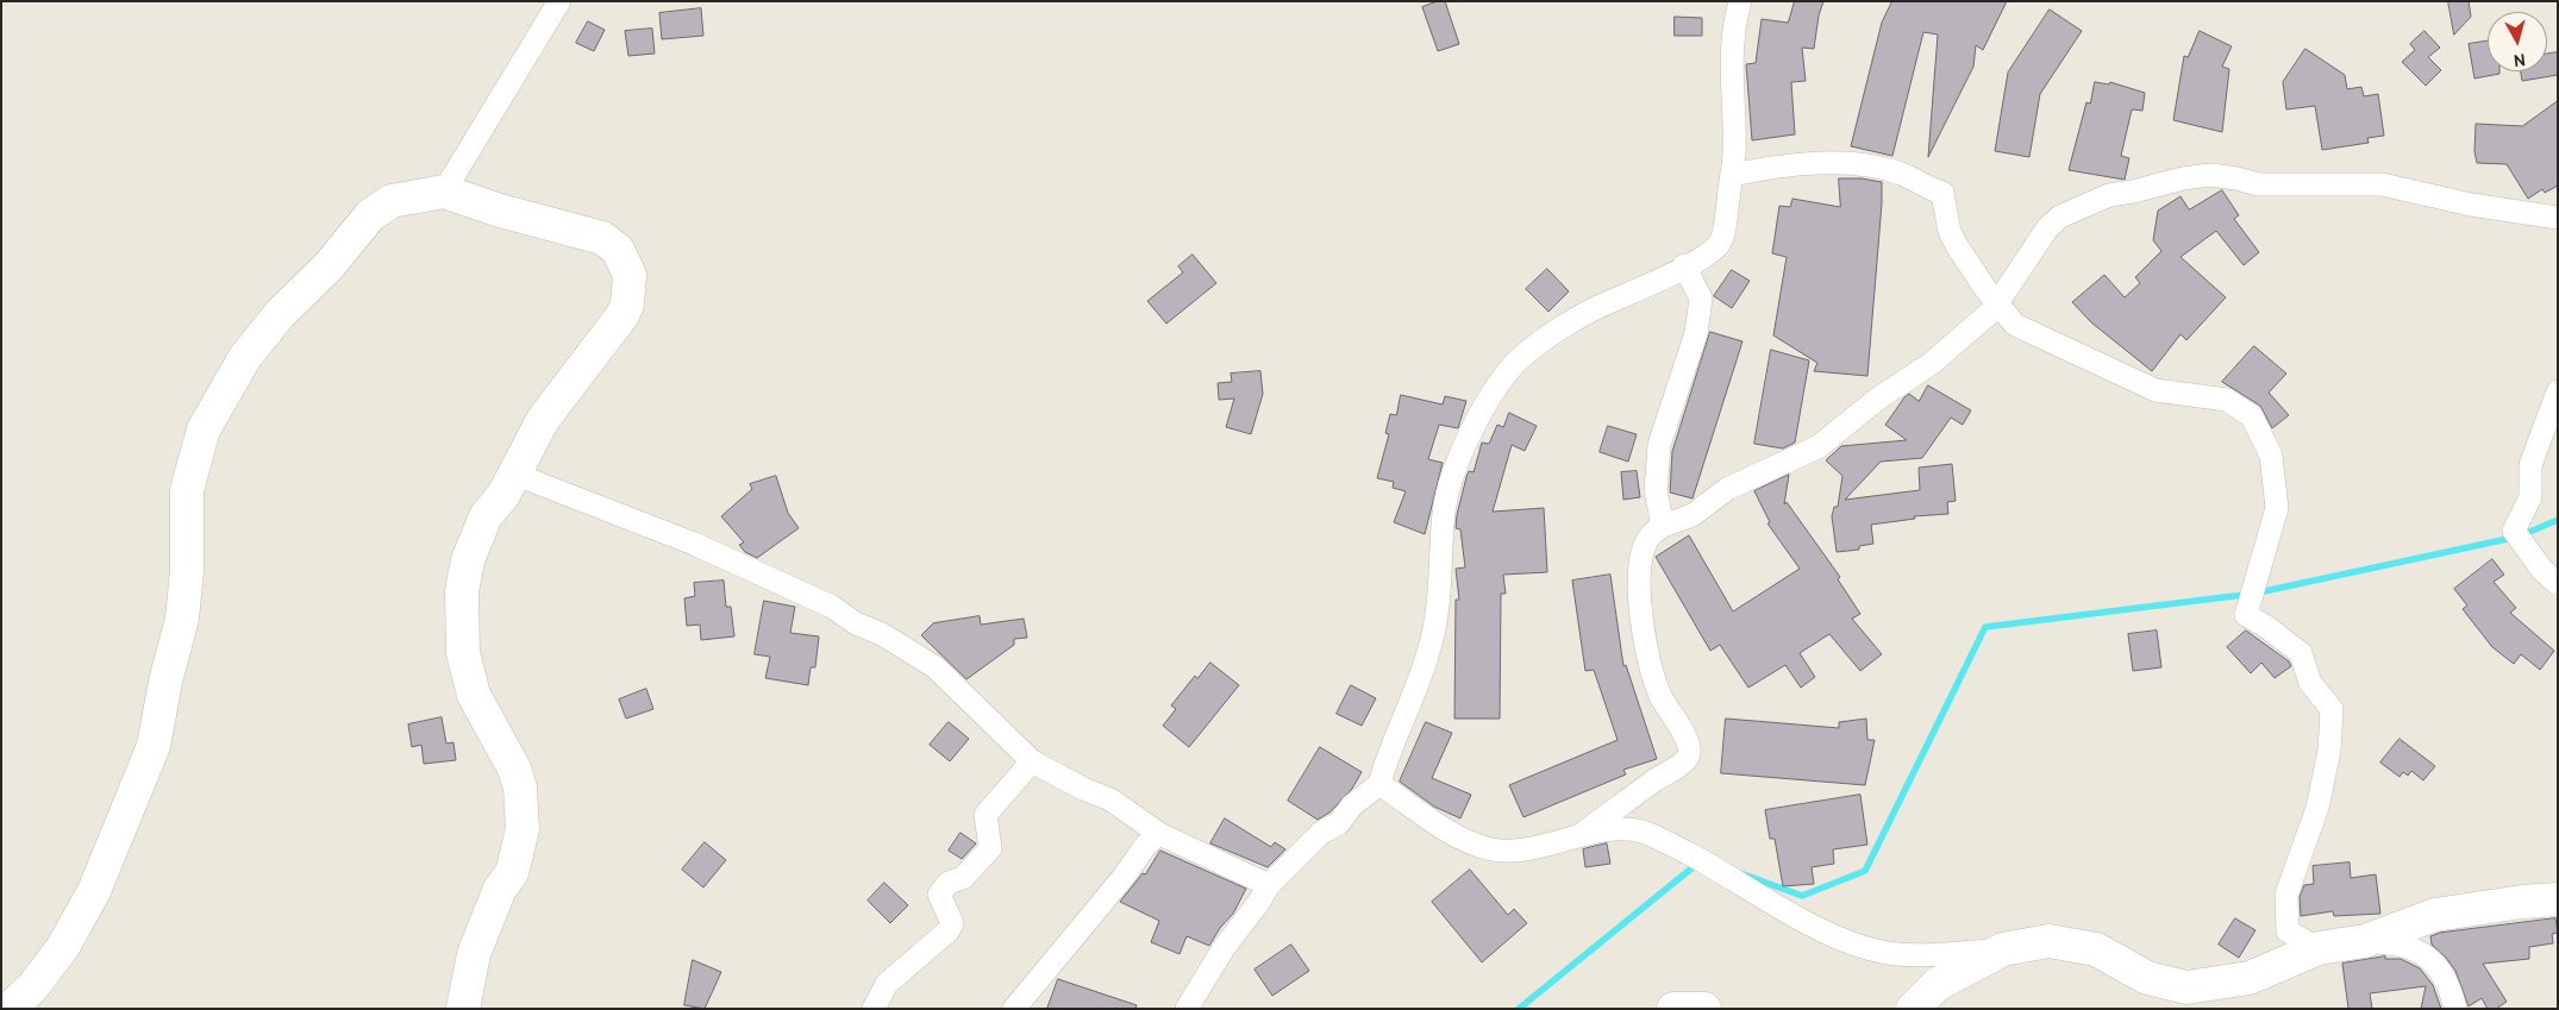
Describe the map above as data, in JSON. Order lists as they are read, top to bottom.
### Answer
{
  "north": "bottom"
}
